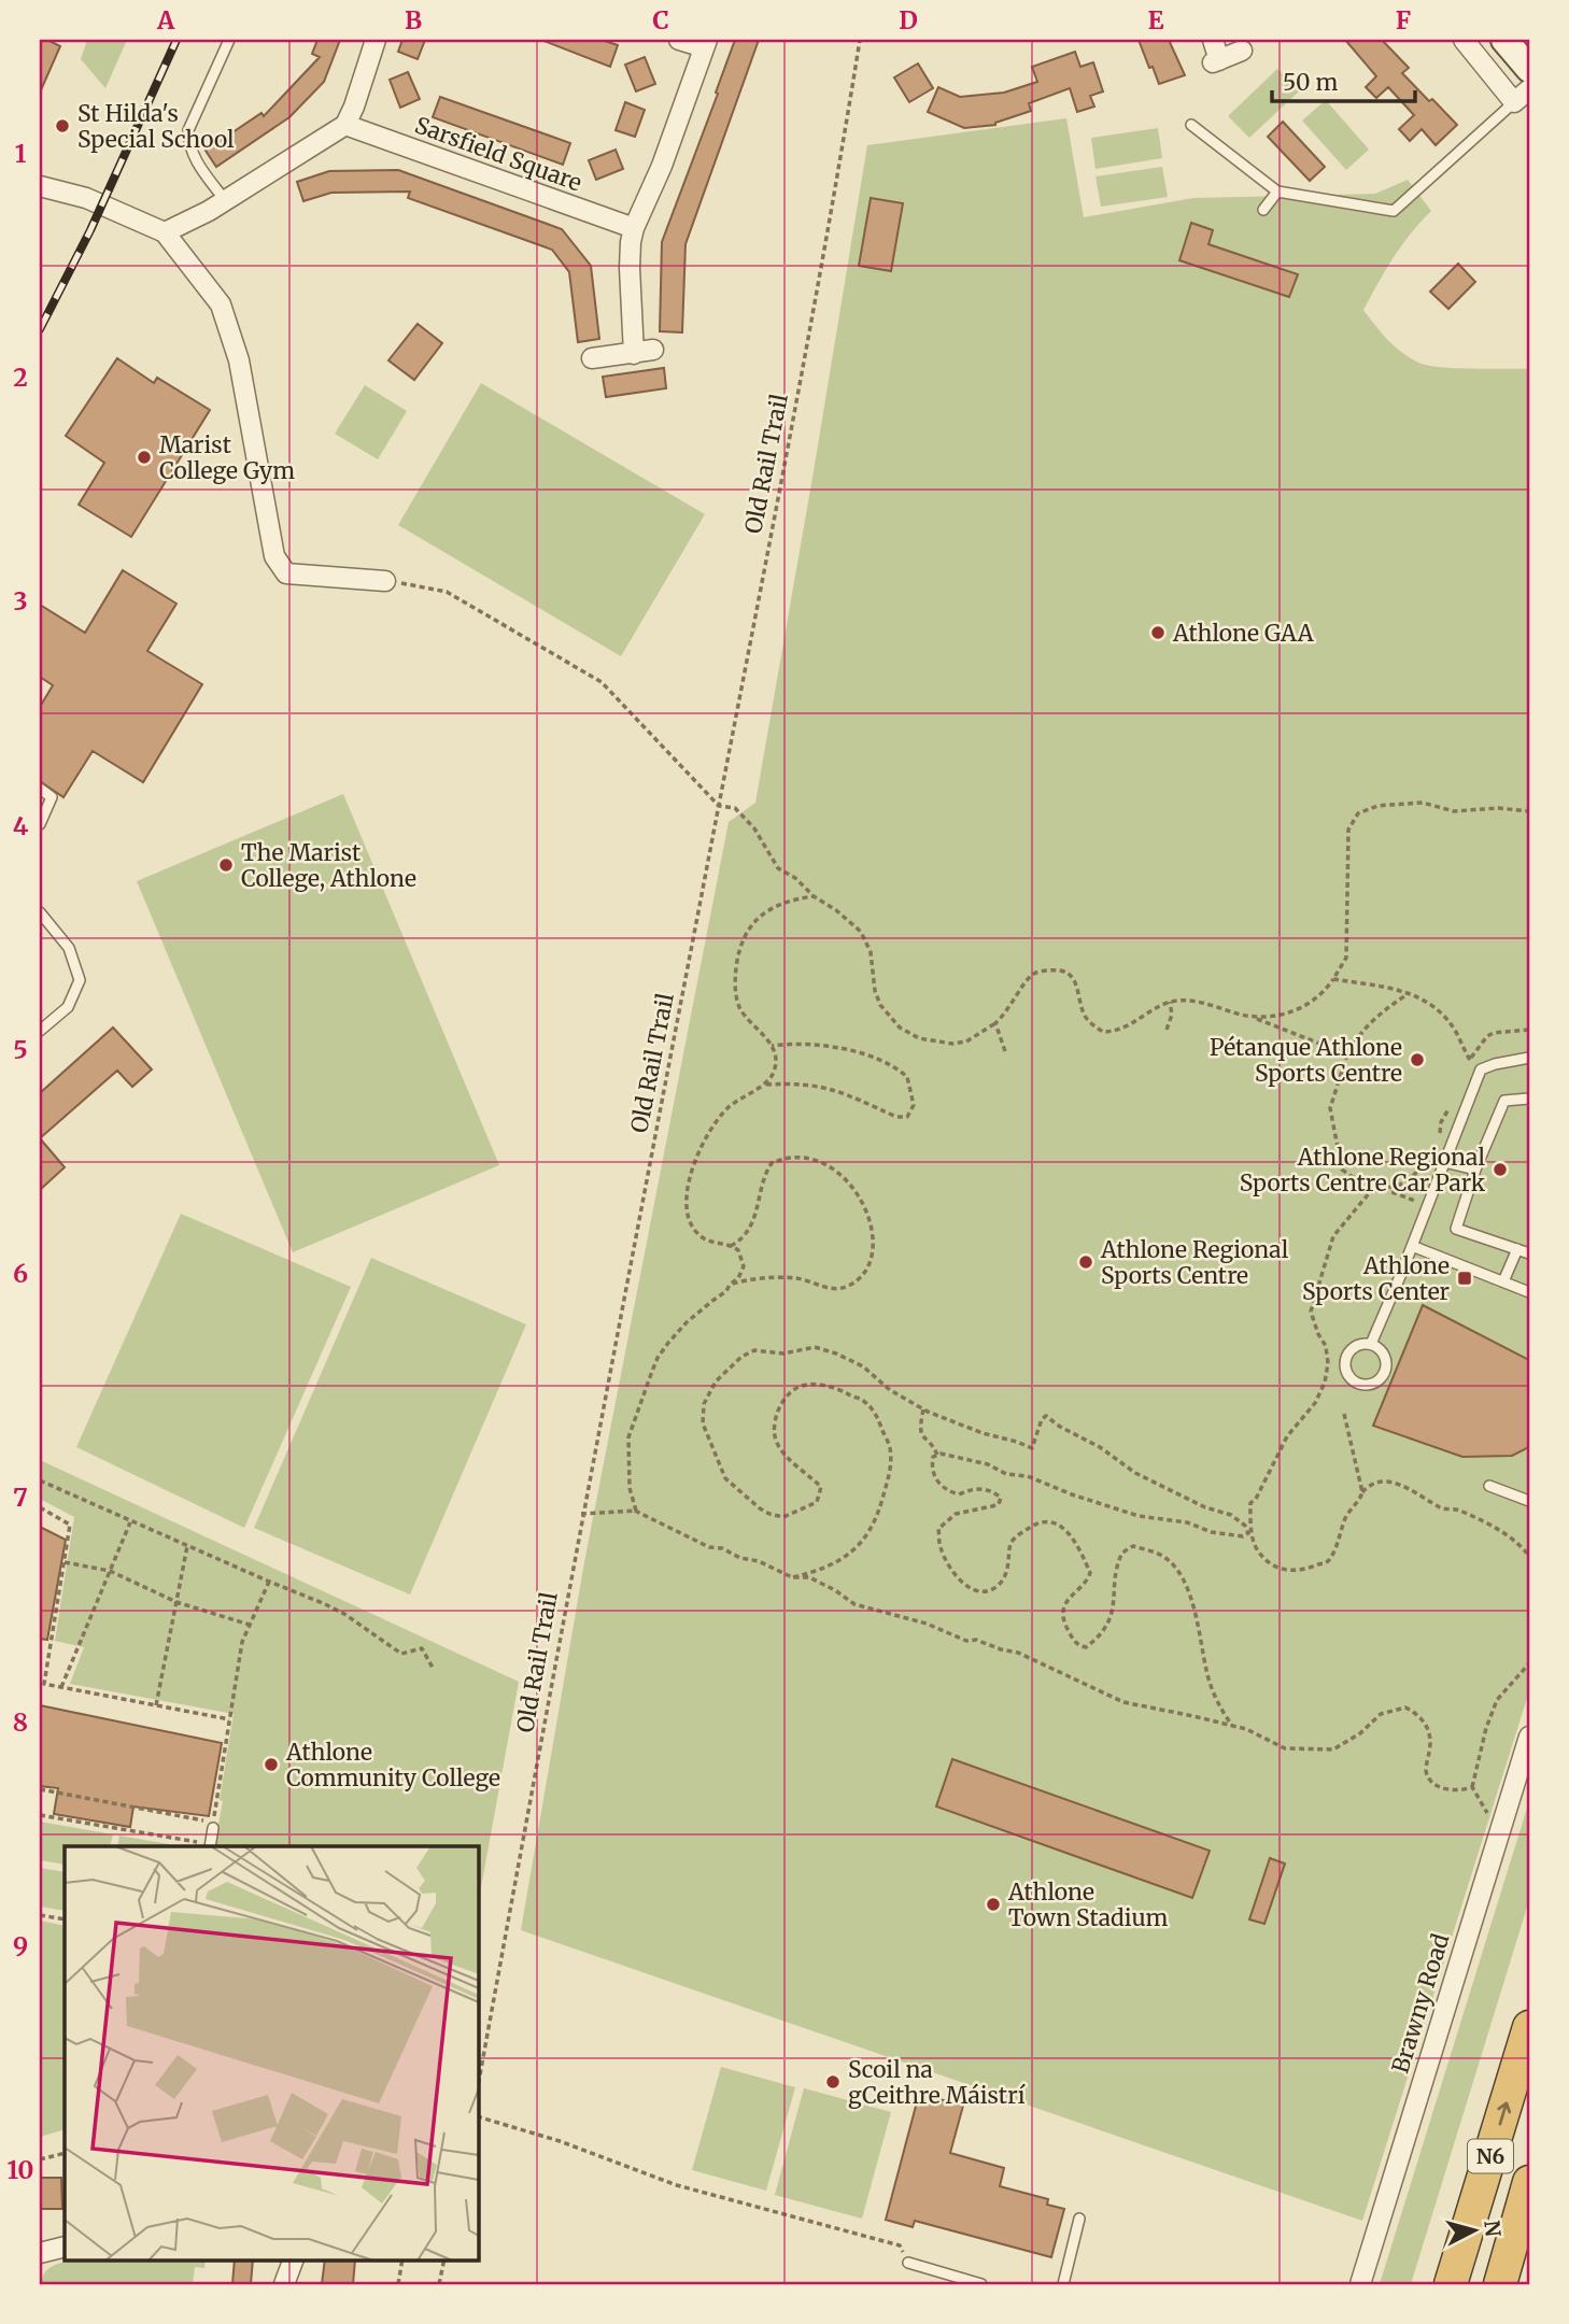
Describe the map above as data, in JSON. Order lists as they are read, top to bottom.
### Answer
{
  "streets": {
    "highway": ["N6"],
    "street": ["Sarsfield Square", "Brawny Road"],
    "path": ["Old Rail Trail"]
  },
  "places": {
    "other": [
      "St Hilda's Special School",
      "Marist College Gym",
      "Athlone GAA",
      "The Marist College, Athlone",
      "Pétanque Athlone Sports Centre",
      "Athlone Regional Sports Centre Car Park",
      "Athlone Regional Sports Centre",
      "Athlone Community College",
      "Athlone Town Stadium",
      "Scoil na gCeithre Máistrí"
    ],
    "transit": ["Athlone Sports Center"]
  },
  "scale_bar": "50 m",
  "north": "right",
  "grid": {
    "columns": [
      "A",
      "B",
      "C",
      "D",
      "E",
      "F"
    ],
    "rows": [
      "1",
      "2",
      "3",
      "4",
      "5",
      "6",
      "7",
      "8",
      "9",
      "10"
    ]
  }
}
